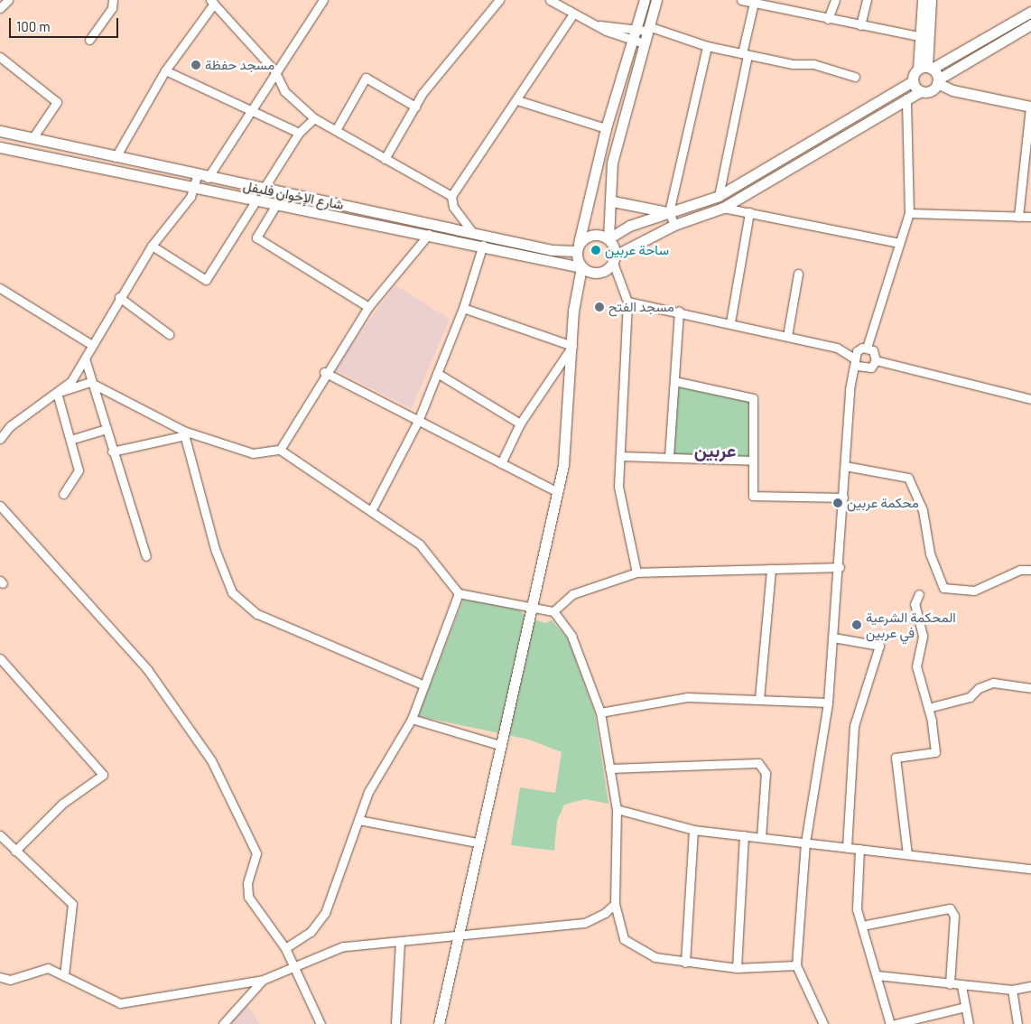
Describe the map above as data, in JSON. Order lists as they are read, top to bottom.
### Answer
{
  "streets": {
    "main road": ["شارع الإخوان فليفل"]
  },
  "districts": ["عربين"],
  "places": [
    "مسجد حفظة",
    "ساحة عربين",
    "مسجد الفتح",
    "محكمة عربين",
    "المحكمة الشرعية في عربين"
  ],
  "scale_bar": "100 m"
}
